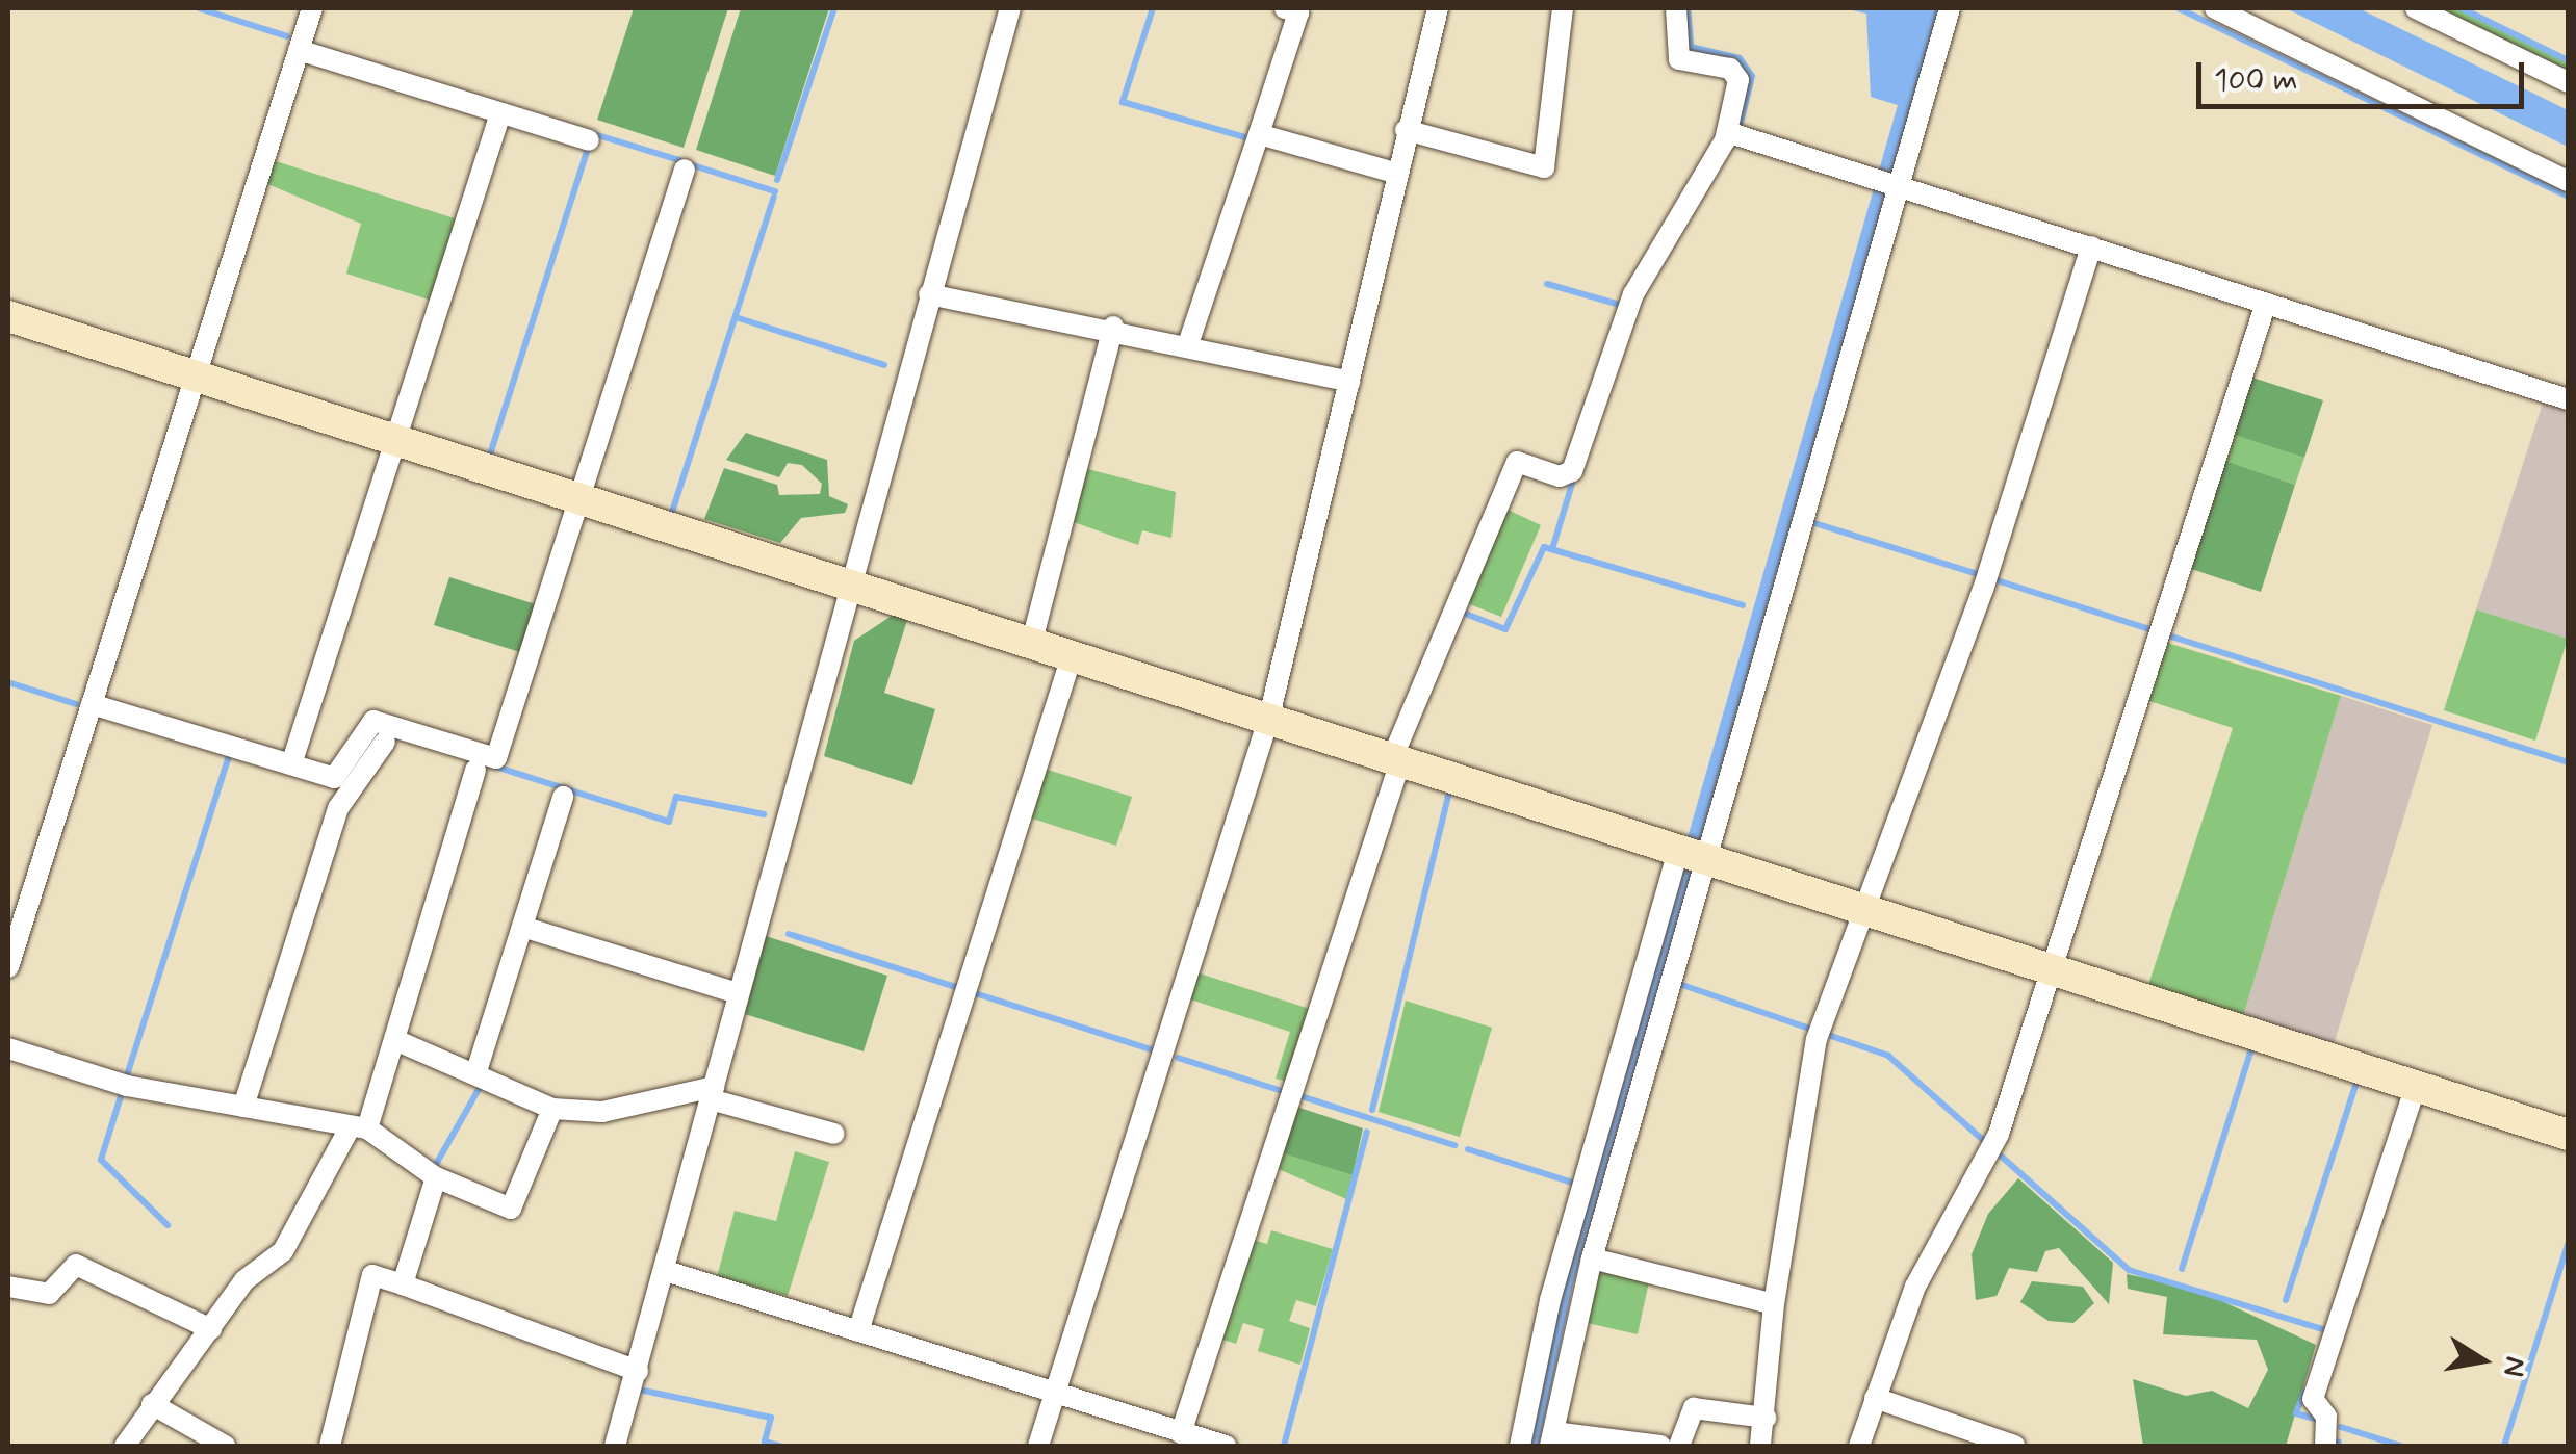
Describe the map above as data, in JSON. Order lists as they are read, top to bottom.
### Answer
{
  "scale_bar": "100 m",
  "north": "right"
}
